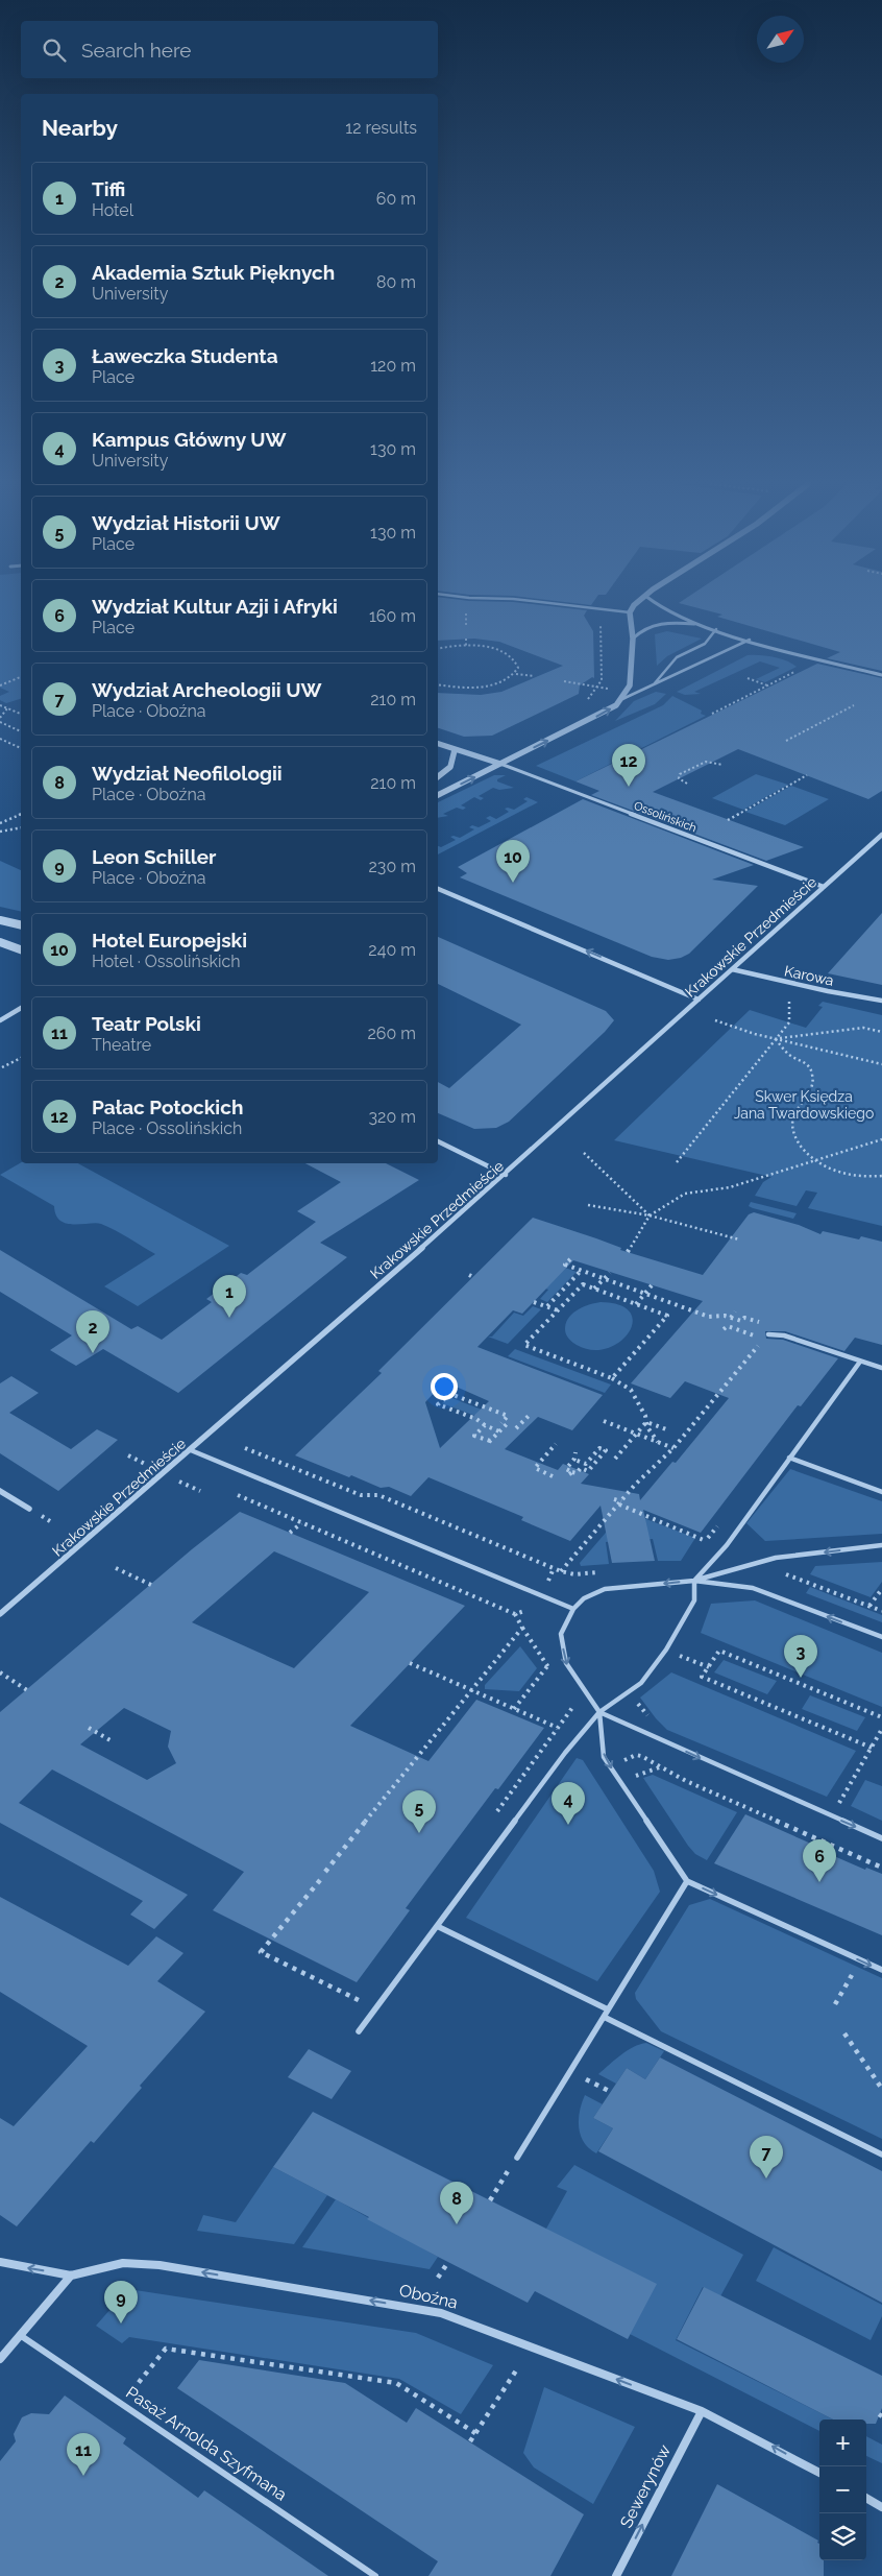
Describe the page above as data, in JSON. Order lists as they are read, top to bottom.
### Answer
{
  "streets": {
    "street": [
      "Ossolińskich",
      "Krakowskie Przedmieście",
      "Karowa",
      "Oboźna",
      "Pasaż Arnolda Szyfmana",
      "Sewerynów"
    ]
  },
  "crossings": [
    ["Ossolińskich", "Krakowskie Przedmieście"],
    ["Krakowskie Przedmieście", "Karowa"],
    ["Oboźna", "Sewerynów"]
  ],
  "one_way": ["Oboźna", "Sewerynów"],
  "parks": ["Skwer Księdza Jana Twardowskiego"],
  "north": "top right",
  "page": {
    "search": "Search here",
    "heading": ["Nearby", "12 results"],
    "list": [
      {
        "mark": "1",
        "name": "Tiffi",
        "note": "Hotel",
        "value": "60 m"
      },
      {
        "mark": "2",
        "name": "Akademia Sztuk Pięknych",
        "note": "University",
        "value": "80 m"
      },
      {
        "mark": "3",
        "name": "Ławeczka Studenta",
        "note": "Place",
        "value": "120 m"
      },
      {
        "mark": "4",
        "name": "Kampus Główny UW",
        "note": "University",
        "value": "130 m"
      },
      {
        "mark": "5",
        "name": "Wydział Historii UW",
        "note": "Place",
        "value": "130 m"
      },
      {
        "mark": "6",
        "name": "Wydział Kultur Azji i Afryki",
        "note": "Place",
        "value": "160 m"
      },
      {
        "mark": "7",
        "name": "Wydział Archeologii UW",
        "note": "Place · Oboźna",
        "value": "210 m"
      },
      {
        "mark": "8",
        "name": "Wydział Neofilologii",
        "note": "Place · Oboźna",
        "value": "210 m"
      },
      {
        "mark": "9",
        "name": "Leon Schiller",
        "note": "Place · Oboźna",
        "value": "230 m"
      },
      {
        "mark": "10",
        "name": "Hotel Europejski",
        "note": "Hotel · Ossolińskich",
        "value": "240 m"
      },
      {
        "mark": "11",
        "name": "Teatr Polski",
        "note": "Theatre",
        "value": "260 m"
      },
      {
        "mark": "12",
        "name": "Pałac Potockich",
        "note": "Place · Ossolińskich",
        "value": "320 m"
      }
    ],
    "pins": [
      "12",
      "10",
      "1",
      "2",
      "3",
      "4",
      "5",
      "6",
      "7",
      "8",
      "9",
      "11"
    ],
    "map_buttons": ["+", "−"]
  }
}
